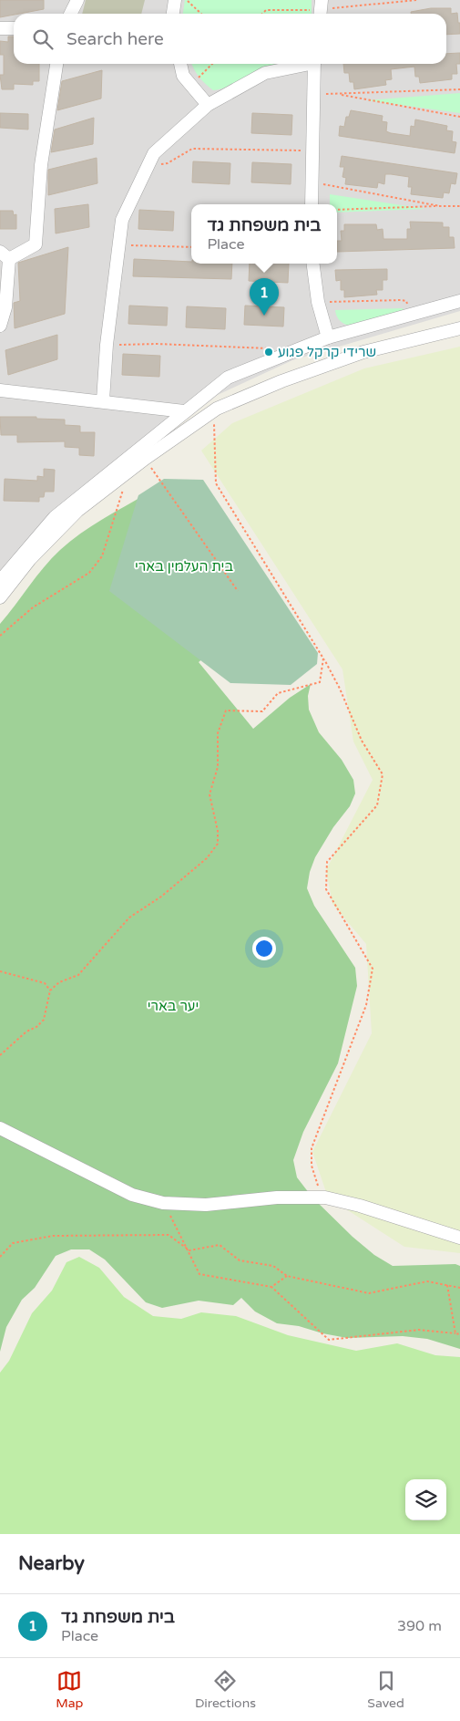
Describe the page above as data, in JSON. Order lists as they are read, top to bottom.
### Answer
{
  "parks": ["בית העלמין בארי", "יער בארי"],
  "places": ["שרידי קרקל פגוע"],
  "page": {
    "search": "Search here",
    "popup": ["בית משפחת גד", "Place"],
    "pins": "1",
    "heading": "Nearby",
    "list": [
      {
        "mark": "1",
        "name": "בית משפחת גד",
        "note": "Place",
        "value": "390 m"
      }
    ],
    "nav": ["Map", "Directions", "Saved"]
  }
}
